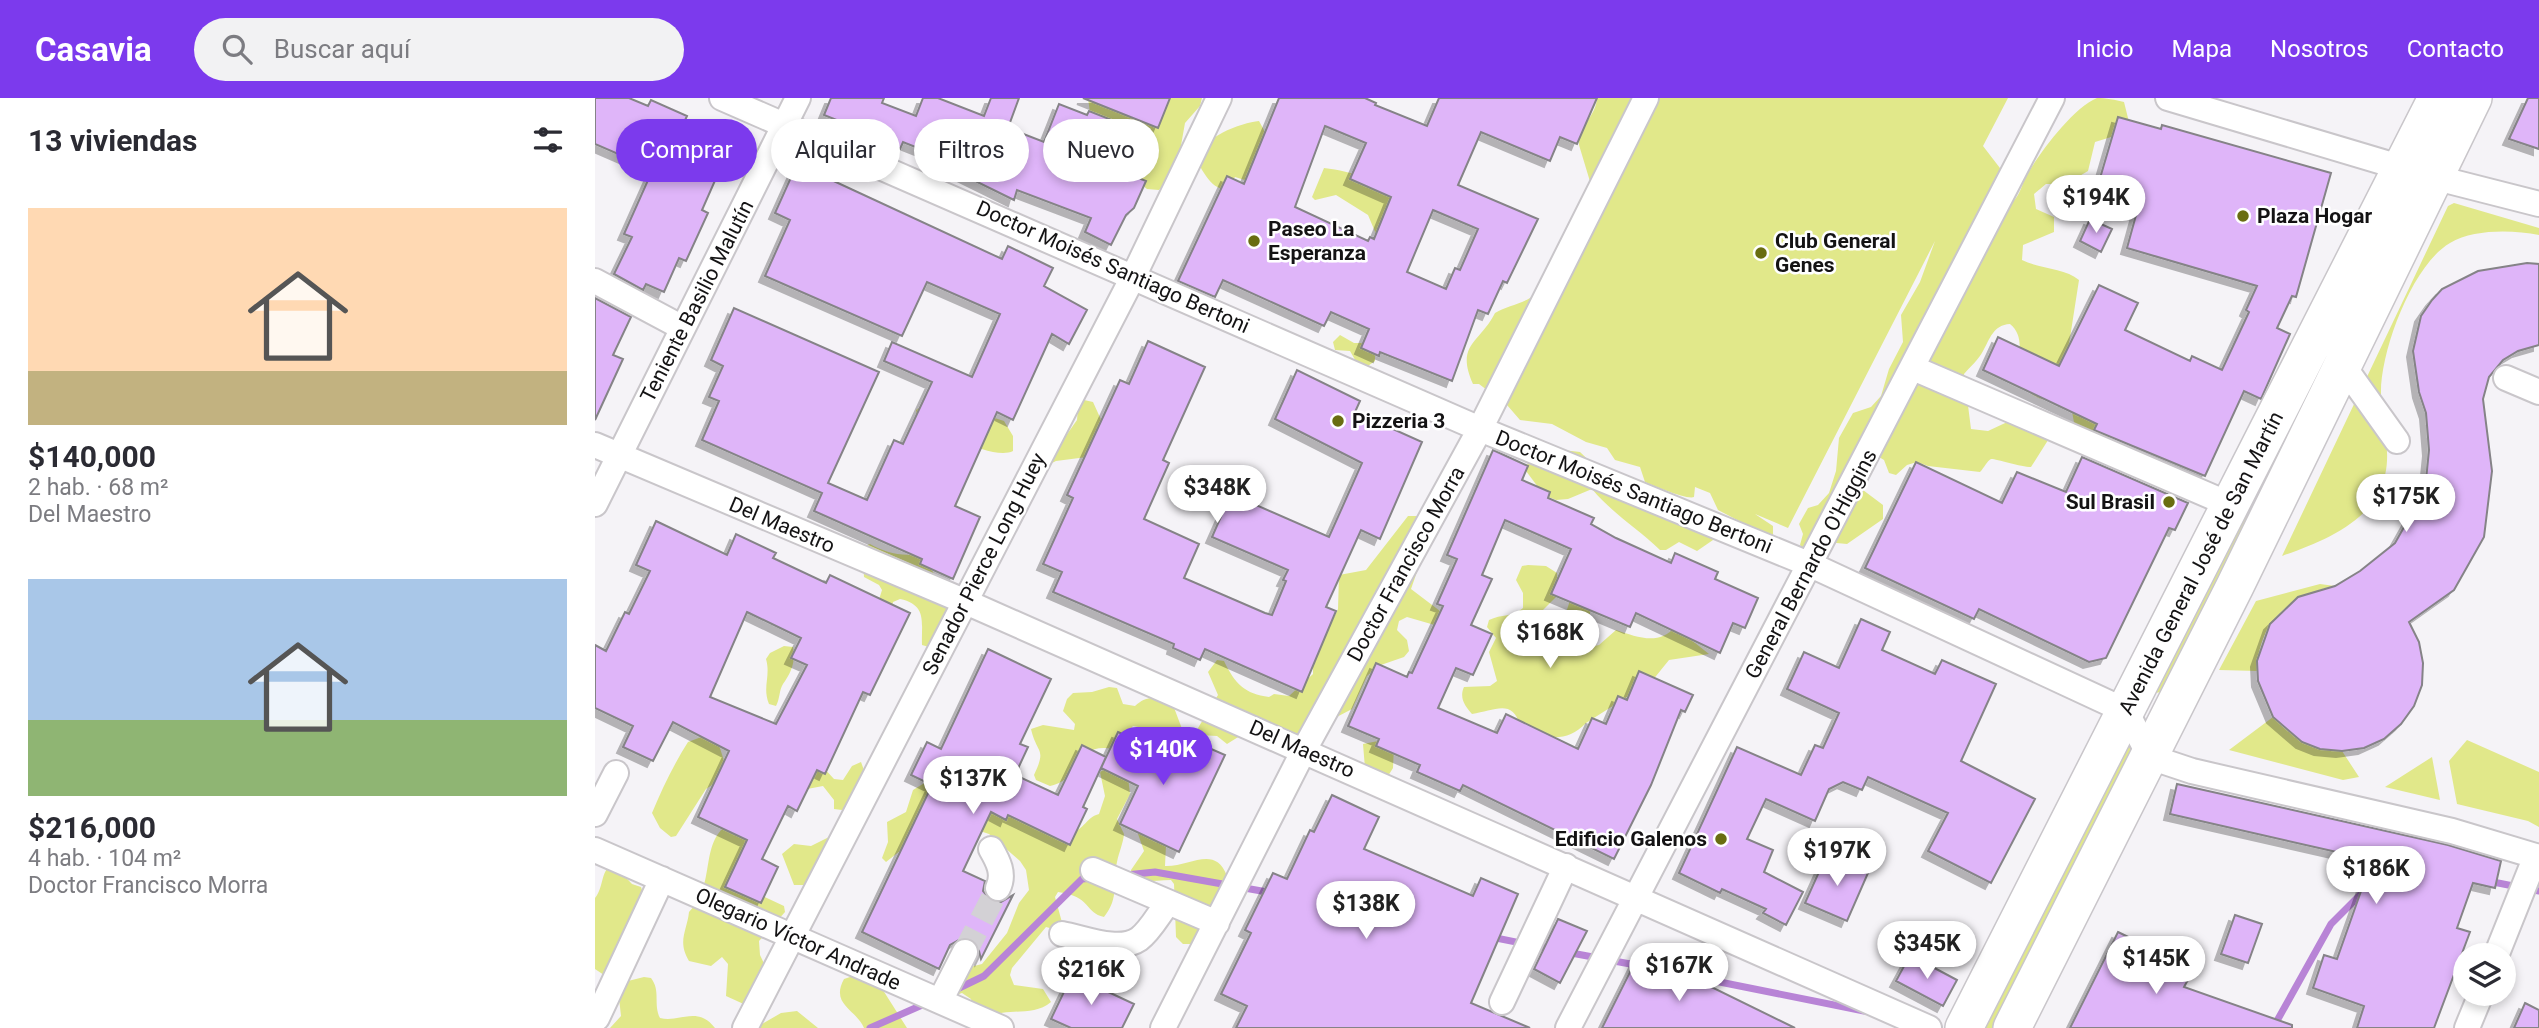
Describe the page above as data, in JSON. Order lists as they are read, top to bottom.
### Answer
{
  "streets": {
    "highway": ["Avenida General José de San Martín"],
    "street": [
      "Doctor Moisés Santiago Bertoni",
      "Teniente Basilio Malutín",
      "Del Maestro",
      "Senador Pierce Long Huey",
      "Doctor Francisco Morra",
      "General Bernardo O'Higgins",
      "Olegario Víctor Andrade"
    ]
  },
  "crossings": [
    ["Doctor Moisés Santiago Bertoni", "Avenida General José de San Martín"],
    ["Doctor Moisés Santiago Bertoni", "Senador Pierce Long Huey"],
    ["Doctor Moisés Santiago Bertoni", "Doctor Francisco Morra"],
    ["Doctor Moisés Santiago Bertoni", "General Bernardo O'Higgins"],
    ["Teniente Basilio Malutín", "Del Maestro"],
    ["Del Maestro", "Senador Pierce Long Huey"],
    ["Del Maestro", "Doctor Francisco Morra"],
    ["Del Maestro", "General Bernardo O'Higgins"],
    ["Senador Pierce Long Huey", "Olegario Víctor Andrade"]
  ],
  "places": [
    "Plaza Hogar",
    "Paseo La Esperanza",
    "Club General Genes",
    "Pizzeria 3",
    "Sul Brasil",
    "Edificio Galenos"
  ],
  "page": {
    "header": "Casavia",
    "search": "Buscar aquí",
    "nav": [
      "Inicio",
      "Mapa",
      "Nosotros",
      "Contacto"
    ],
    "heading": "13 viviendas",
    "chip": [
      "Comprar",
      "Alquilar",
      "Filtros",
      "Nuevo"
    ],
    "price": [
      "$194K",
      "$348K",
      "$175K",
      "$168K",
      "$140K",
      "$137K",
      "$197K",
      "$186K",
      "$138K",
      "$345K",
      "$145K",
      "$167K",
      "$216K"
    ],
    "list": [
      {
        "name": "$140,000",
        "note": "2 hab. · 68 m² · Del Maestro"
      },
      {
        "name": "$216,000",
        "note": "4 hab. · 104 m² · Doctor Francisco Morra"
      }
    ]
  }
}
